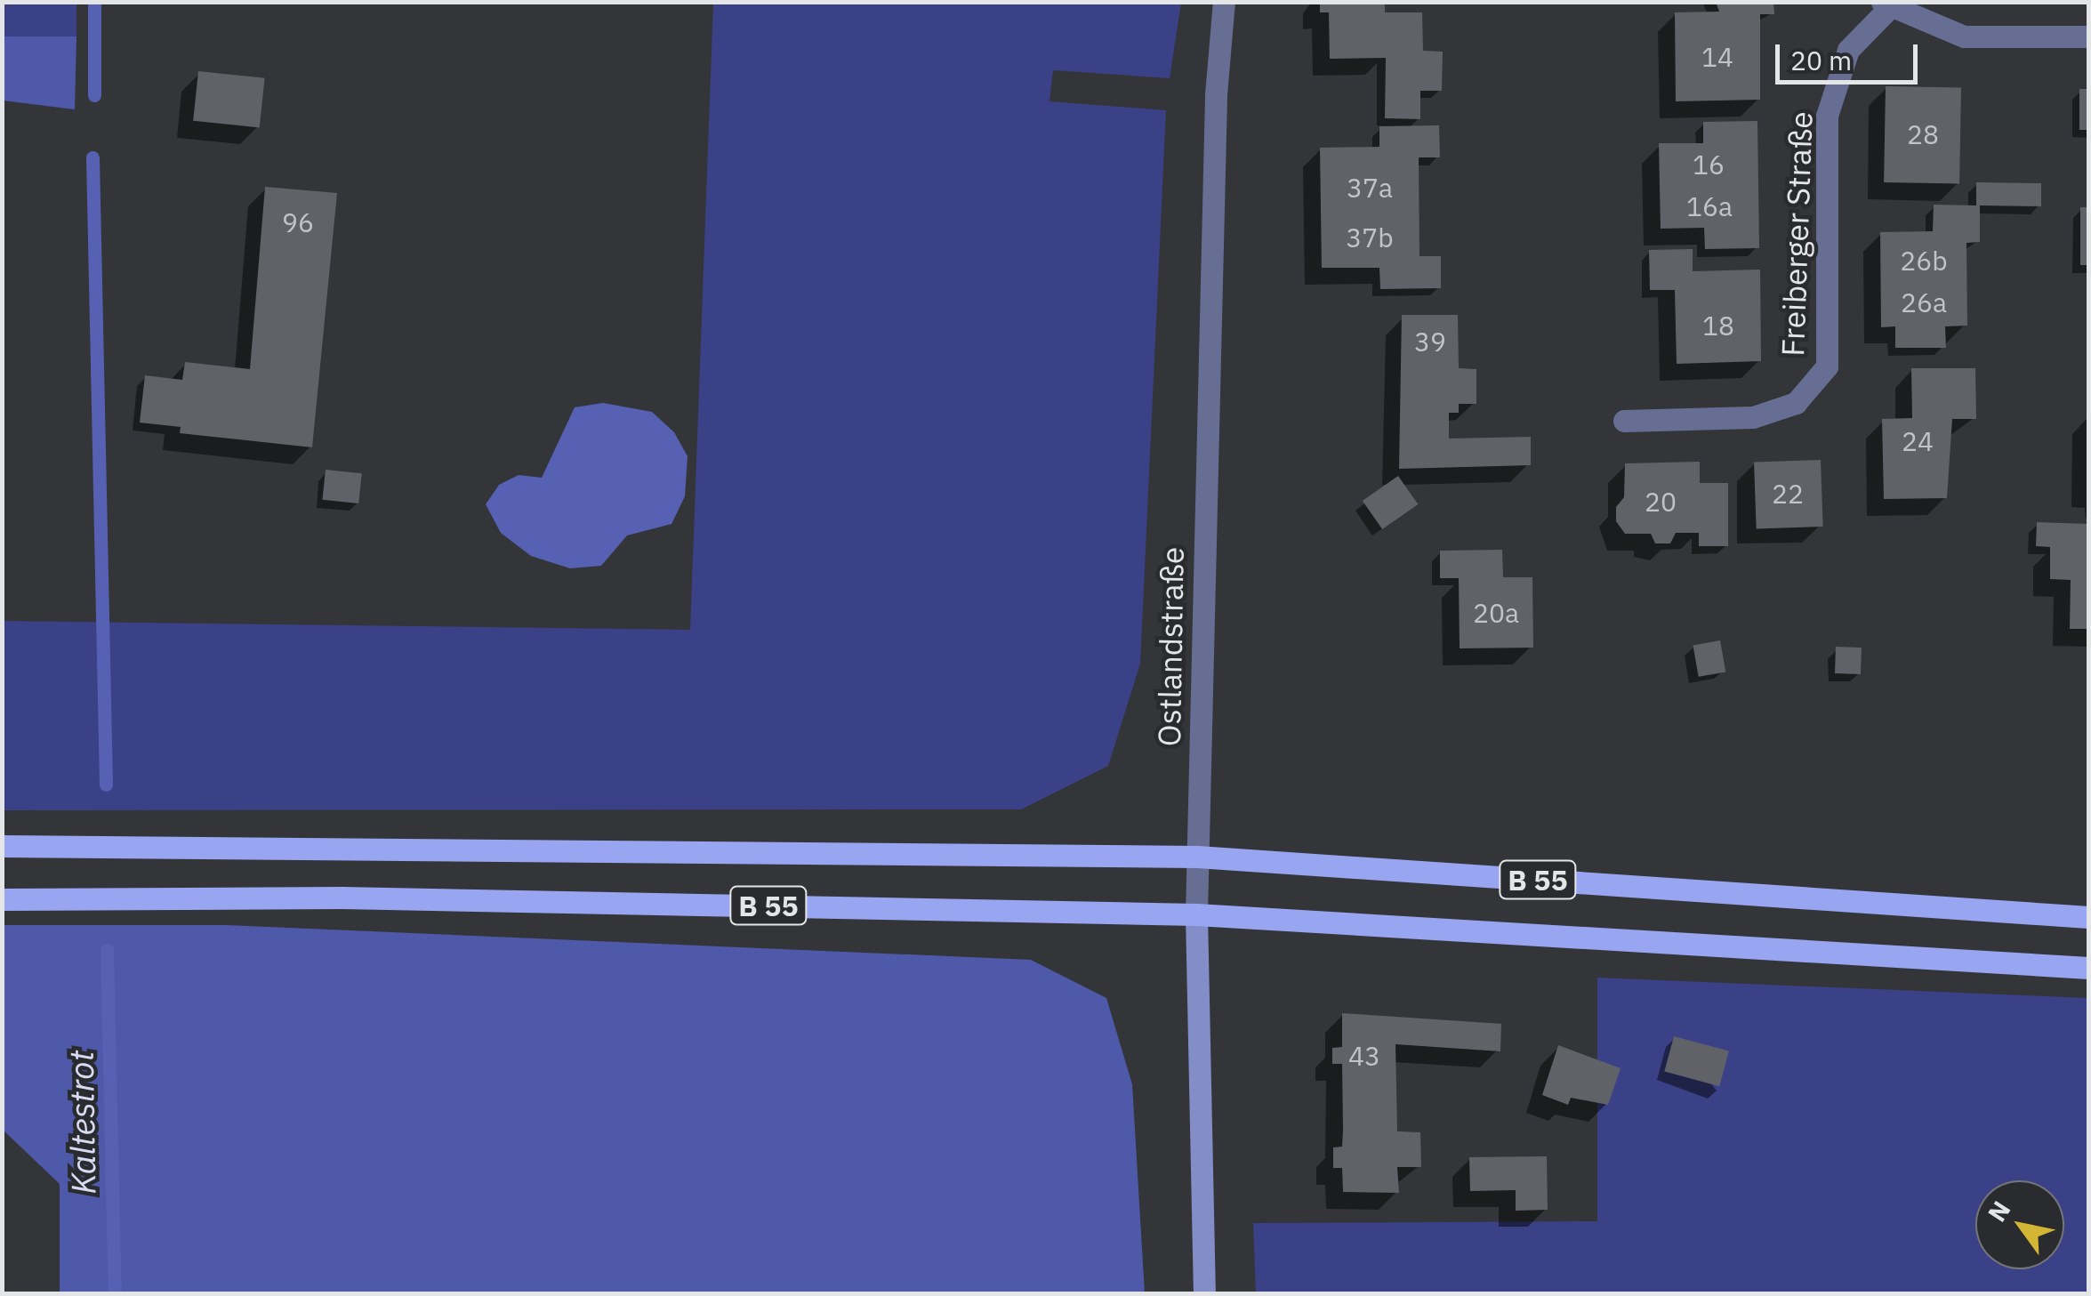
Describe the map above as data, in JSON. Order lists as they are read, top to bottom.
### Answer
{
  "streets": {
    "main road": ["Ostlandstraße", "B 55"],
    "street": ["Freiberger Straße"]
  },
  "crossings": [
    ["Ostlandstraße", "B 55"]
  ],
  "water": ["Kaltestrot"],
  "house_numbers": [
    "14",
    "28",
    "16",
    "37a",
    "16a",
    "96",
    "37b",
    "26b",
    "26a",
    "18",
    "39",
    "24",
    "22",
    "20",
    "20a",
    "43"
  ],
  "scale_bar": "20 m",
  "north": "top left"
}
